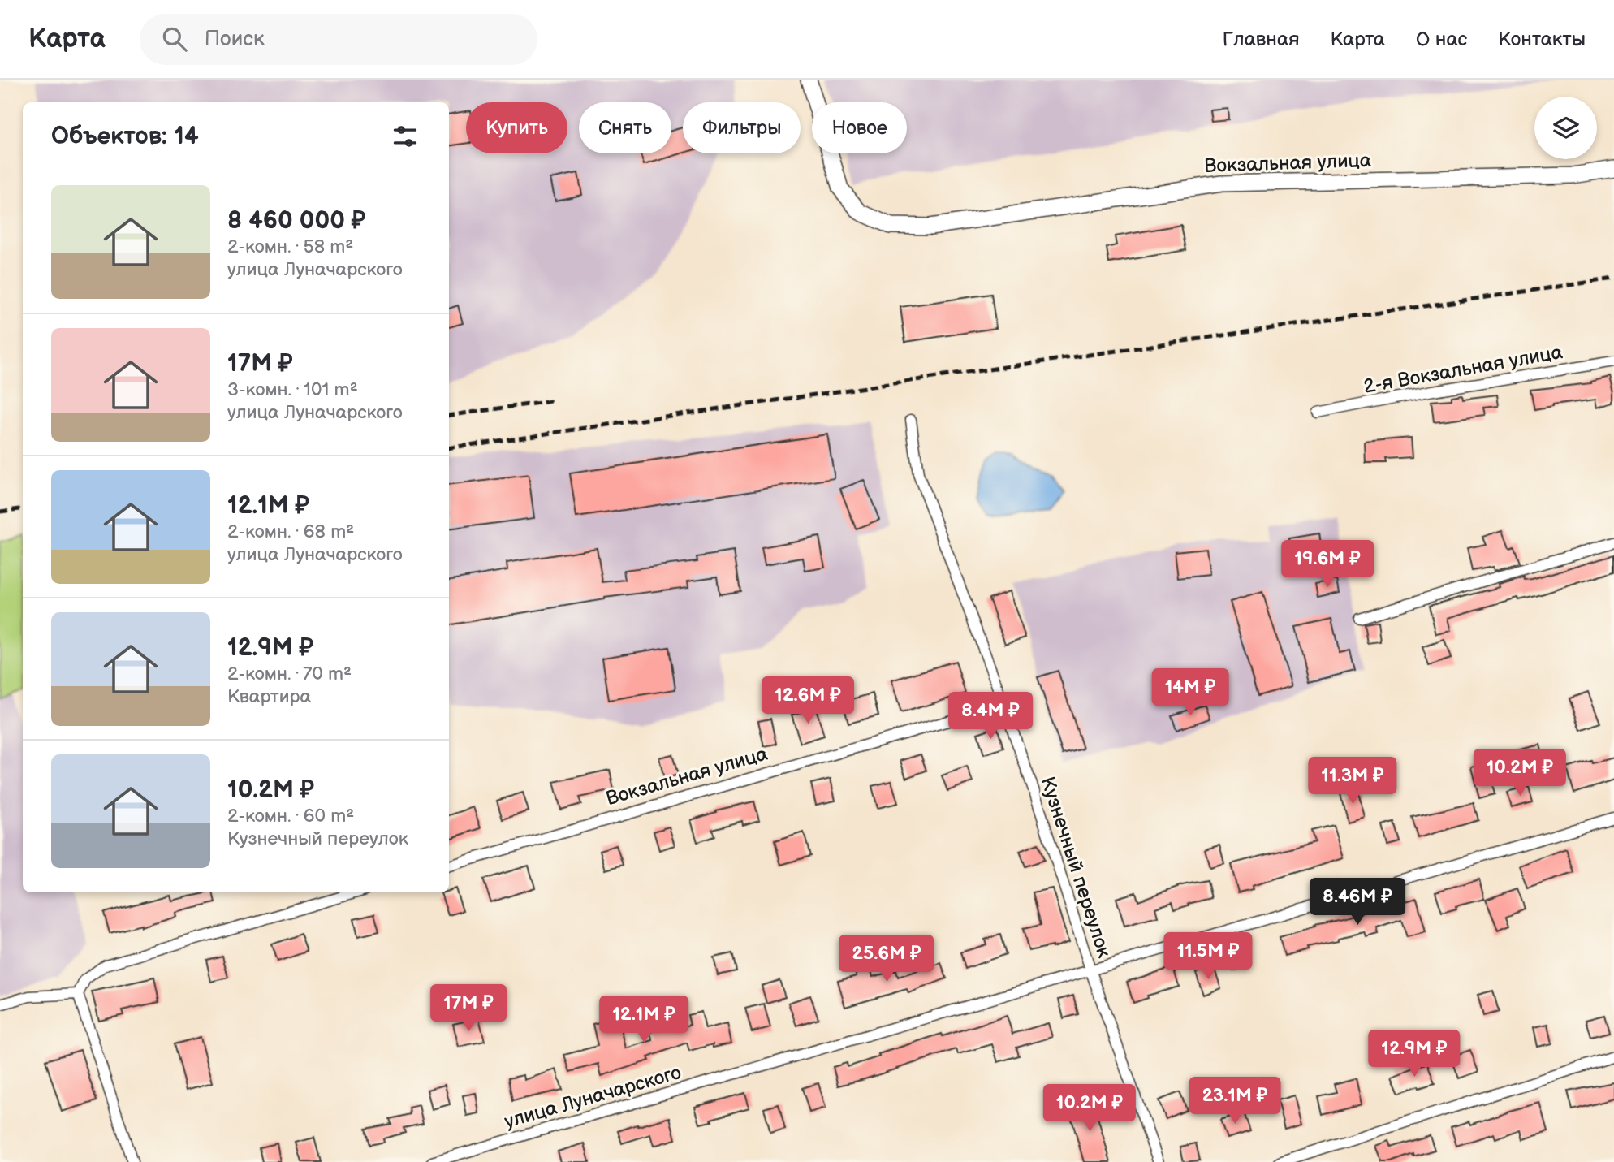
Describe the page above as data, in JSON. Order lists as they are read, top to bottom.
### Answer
{
  "streets": {
    "street": [
      "Вокзальная улица",
      "2-я Вокзальная улица",
      "Кузнечный переулок",
      "улица Луначарского"
    ]
  },
  "crossings": [
    ["Вокзальная улица", "Кузнечный переулок"],
    ["Кузнечный переулок", "улица Луначарского"]
  ],
  "page": {
    "header": "Карта",
    "search": "Поиск",
    "nav": [
      "Главная",
      "Карта",
      "О нас",
      "Контакты"
    ],
    "chip": [
      "Купить",
      "Снять",
      "Фильтры",
      "Новое"
    ],
    "heading": "Объектов: 14",
    "list": [
      {
        "name": "8 460 000 ₽",
        "note": "2-комн. · 58 m² · улица Луначарского"
      },
      {
        "name": "17M ₽",
        "note": "3-комн. · 101 m² · улица Луначарского"
      },
      {
        "name": "12.1M ₽",
        "note": "2-комн. · 68 m² · улица Луначарского"
      },
      {
        "name": "12.9M ₽",
        "note": "2-комн. · 70 m² · Квартира"
      },
      {
        "name": "10.2M ₽",
        "note": "2-комн. · 60 m² · Кузнечный переулок"
      }
    ],
    "price": [
      "19.6M ₽",
      "14M ₽",
      "12.6M ₽",
      "8.4M ₽",
      "10.2M ₽",
      "11.3M ₽",
      "8.46M ₽",
      "11.5M ₽",
      "25.6M ₽",
      "17M ₽",
      "12.1M ₽",
      "12.9M ₽",
      "23.1M ₽",
      "10.2M ₽"
    ]
  }
}
